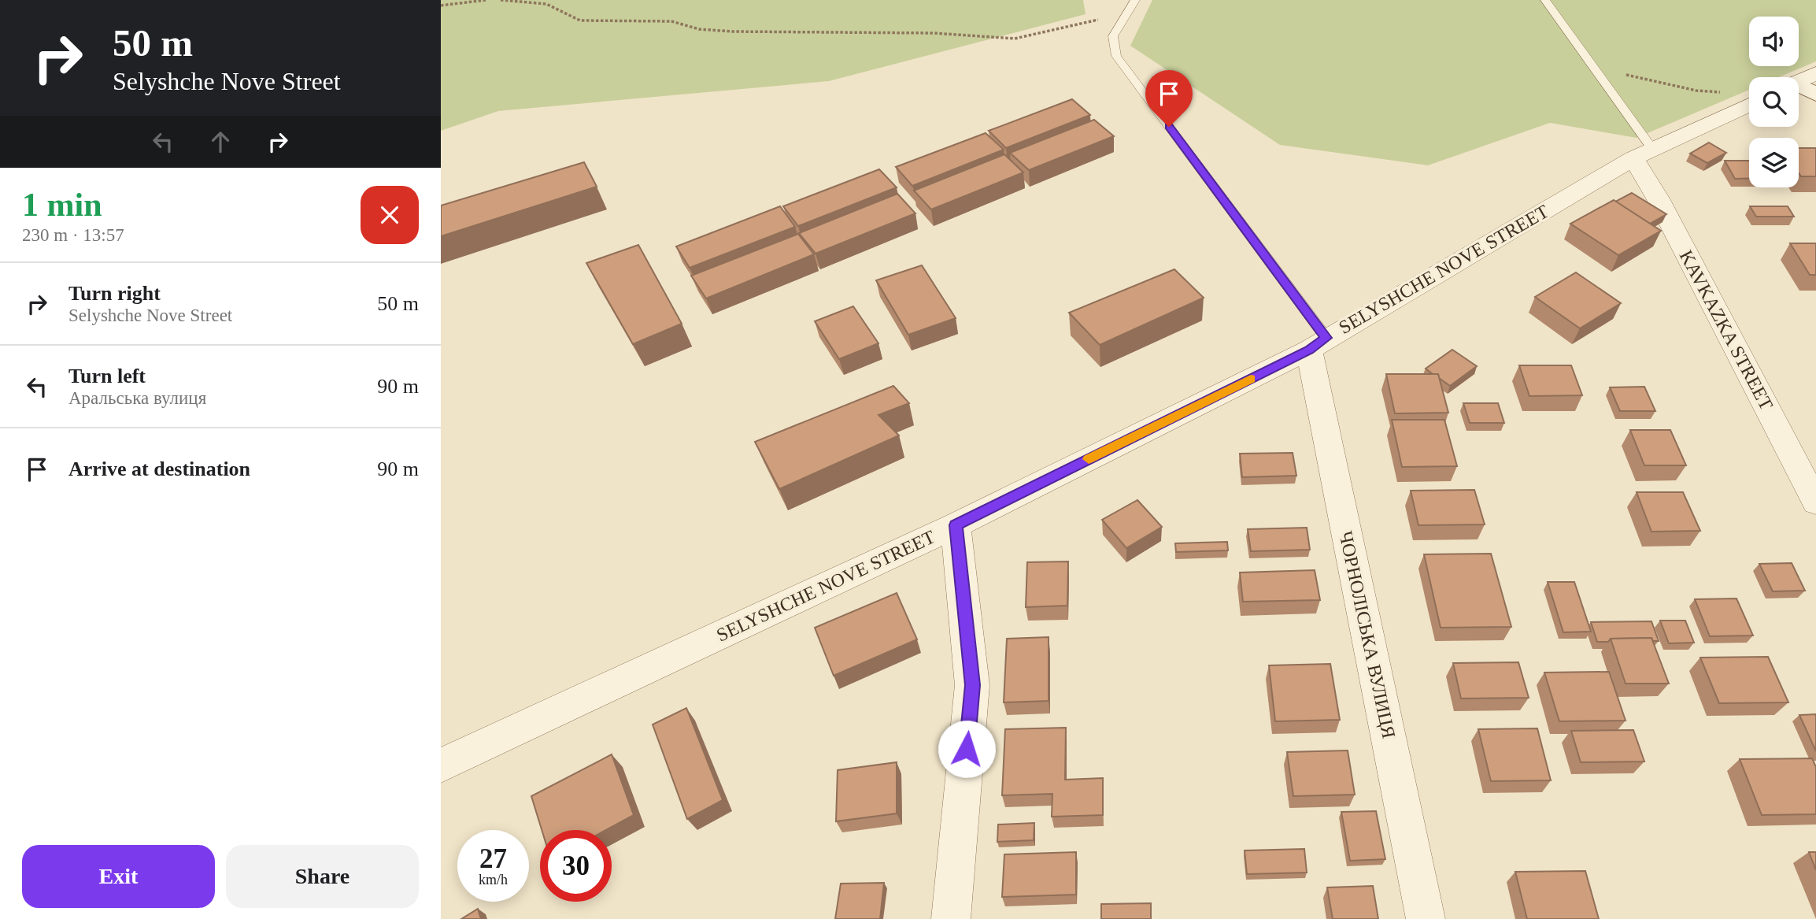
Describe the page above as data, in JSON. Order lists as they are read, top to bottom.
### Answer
{
  "streets": {
    "street": ["SELYSHCHE NOVE STREET", "KAVKAZKA STREET", "ЧОРНОЛІСЬКА ВУЛИЦЯ"]
  },
  "crossings": [
    ["SELYSHCHE NOVE STREET", "KAVKAZKA STREET"],
    ["SELYSHCHE NOVE STREET", "ЧОРНОЛІСЬКА ВУЛИЦЯ"]
  ],
  "page": {
    "turn": ["50 m", "Selyshche Nove Street"],
    "heading": ["1 min", "230 m · 13:57"],
    "list": [
      {
        "name": "Turn right",
        "note": "Selyshche Nove Street",
        "value": "50 m"
      },
      {
        "name": "Turn left",
        "note": "Аральська вулиця",
        "value": "90 m"
      },
      {
        "name": "Arrive at destination",
        "value": "90 m"
      }
    ],
    "speed": "27 km/h",
    "limit": "30",
    "buttons": ["Exit", "Share"]
  }
}
